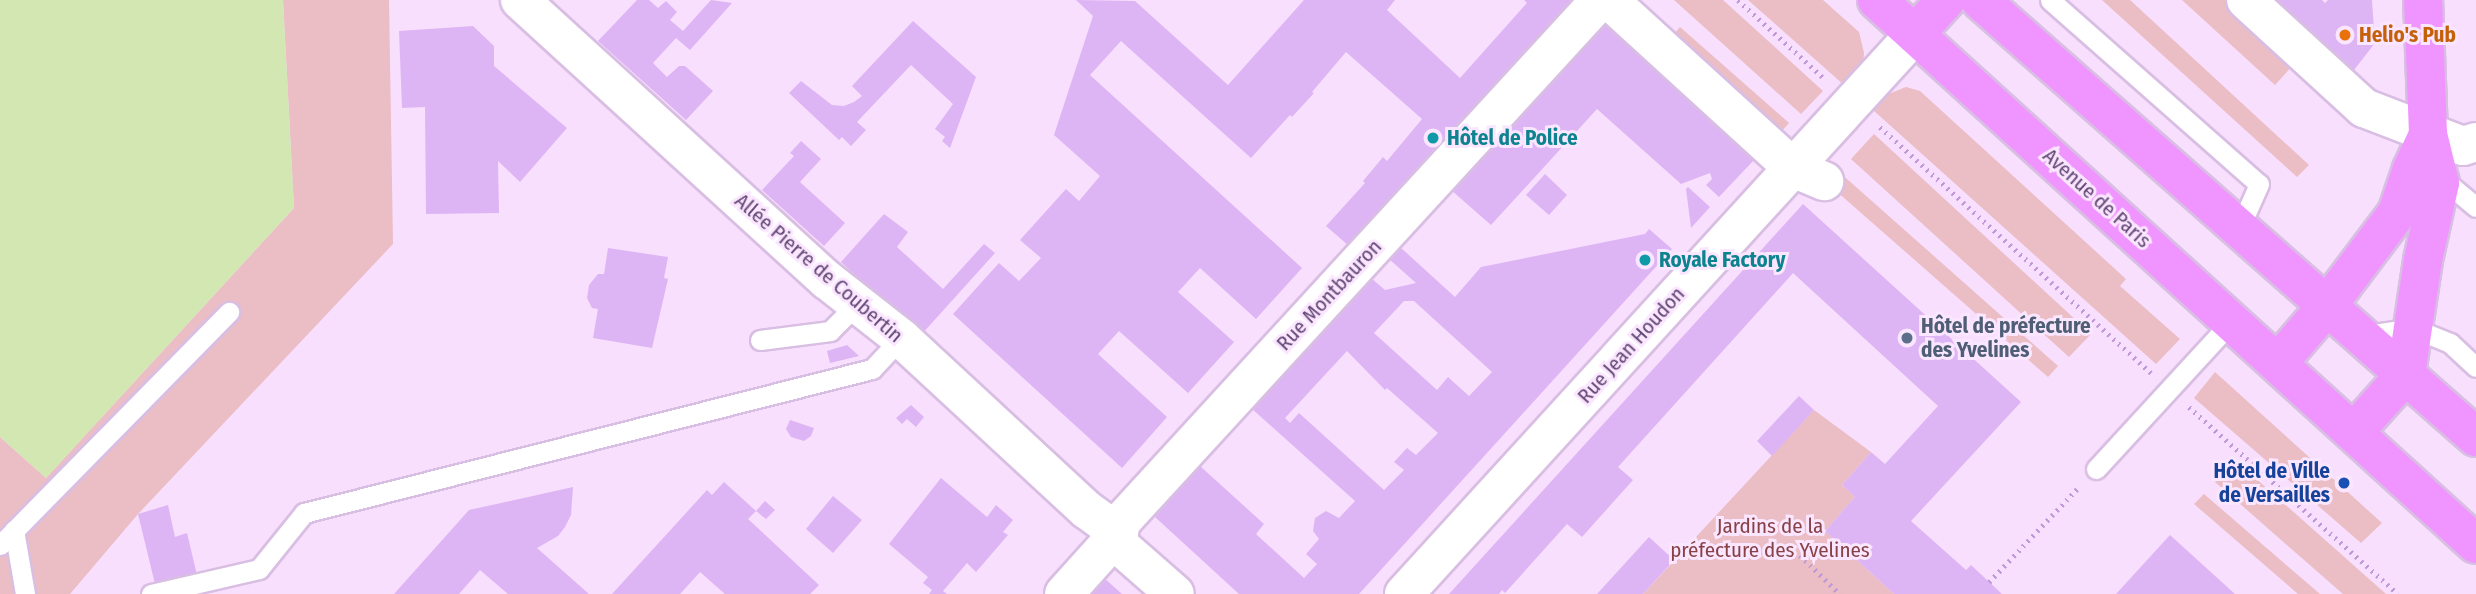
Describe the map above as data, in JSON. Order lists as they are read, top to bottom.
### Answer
{
  "streets": {
    "main road": ["Avenue de Paris"],
    "street": ["Allée Pierre de Coubertin", "Rue Montbauron", "Rue Jean Houdon"]
  },
  "crossings": [
    ["Avenue de Paris", "Rue Jean Houdon"],
    ["Allée Pierre de Coubertin", "Rue Montbauron"]
  ],
  "parks": ["Jardins de la préfecture des Yvelines"],
  "places": [
    "Helio's Pub",
    "Hôtel de Police",
    "Royale Factory",
    "Hôtel de préfecture des Yvelines",
    "Hôtel de Ville de Versailles"
  ]
}
